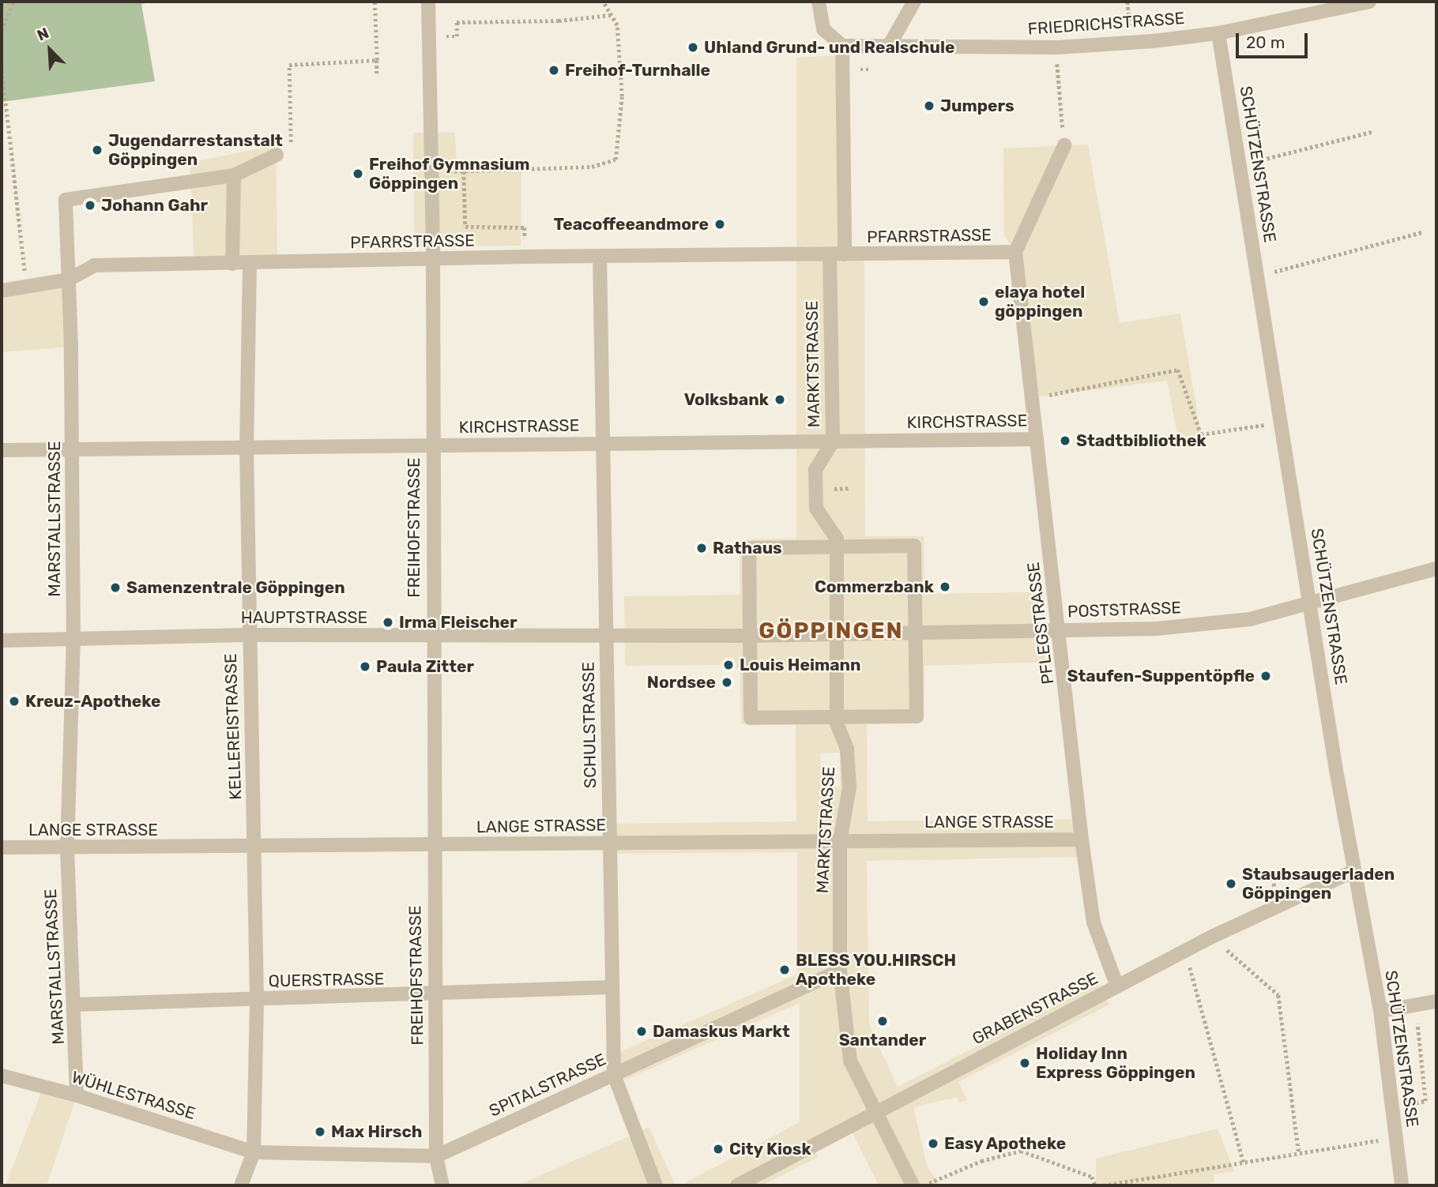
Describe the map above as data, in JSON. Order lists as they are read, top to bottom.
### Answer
{
  "streets": {
    "street": [
      "FRIEDRICHSTRASSE",
      "SCHÜTZENSTRASSE",
      "PFARRSTRASSE",
      "MARKTSTRASSE",
      "KIRCHSTRASSE",
      "MARSTALLSTRASSE",
      "FREIHOFSTRASSE",
      "POSTSTRASSE",
      "HAUPTSTRASSE",
      "PFLEGSTRASSE",
      "SCHULSTRASSE",
      "KELLEREISTRASSE",
      "LANGE STRASSE",
      "QUERSTRASSE",
      "GRABENSTRASSE",
      "SPITALSTRASSE",
      "WÜHLESTRASSE"
    ]
  },
  "crossings": [
    ["FRIEDRICHSTRASSE", "SCHÜTZENSTRASSE"],
    ["SCHÜTZENSTRASSE", "POSTSTRASSE"],
    ["SCHÜTZENSTRASSE", "GRABENSTRASSE"],
    ["PFARRSTRASSE", "MARKTSTRASSE"],
    ["PFARRSTRASSE", "MARSTALLSTRASSE"],
    ["PFARRSTRASSE", "FREIHOFSTRASSE"],
    ["PFARRSTRASSE", "PFLEGSTRASSE"],
    ["PFARRSTRASSE", "SCHULSTRASSE"],
    ["PFARRSTRASSE", "KELLEREISTRASSE"],
    ["MARKTSTRASSE", "KIRCHSTRASSE"],
    ["MARKTSTRASSE", "POSTSTRASSE"],
    ["MARKTSTRASSE", "LANGE STRASSE"],
    ["MARKTSTRASSE", "GRABENSTRASSE"],
    ["MARKTSTRASSE", "SPITALSTRASSE"],
    ["KIRCHSTRASSE", "MARSTALLSTRASSE"],
    ["KIRCHSTRASSE", "FREIHOFSTRASSE"],
    ["KIRCHSTRASSE", "PFLEGSTRASSE"],
    ["KIRCHSTRASSE", "SCHULSTRASSE"],
    ["KIRCHSTRASSE", "KELLEREISTRASSE"],
    ["MARSTALLSTRASSE", "HAUPTSTRASSE"],
    ["MARSTALLSTRASSE", "LANGE STRASSE"],
    ["MARSTALLSTRASSE", "QUERSTRASSE"],
    ["MARSTALLSTRASSE", "WÜHLESTRASSE"],
    ["FREIHOFSTRASSE", "HAUPTSTRASSE"],
    ["FREIHOFSTRASSE", "LANGE STRASSE"],
    ["FREIHOFSTRASSE", "QUERSTRASSE"],
    ["FREIHOFSTRASSE", "SPITALSTRASSE"],
    ["POSTSTRASSE", "HAUPTSTRASSE"],
    ["POSTSTRASSE", "PFLEGSTRASSE"],
    ["HAUPTSTRASSE", "SCHULSTRASSE"],
    ["HAUPTSTRASSE", "KELLEREISTRASSE"],
    ["PFLEGSTRASSE", "LANGE STRASSE"],
    ["PFLEGSTRASSE", "GRABENSTRASSE"],
    ["SCHULSTRASSE", "LANGE STRASSE"],
    ["SCHULSTRASSE", "QUERSTRASSE"],
    ["SCHULSTRASSE", "SPITALSTRASSE"],
    ["KELLEREISTRASSE", "LANGE STRASSE"],
    ["KELLEREISTRASSE", "QUERSTRASSE"],
    ["KELLEREISTRASSE", "SPITALSTRASSE"],
    ["KELLEREISTRASSE", "WÜHLESTRASSE"],
    ["SPITALSTRASSE", "WÜHLESTRASSE"]
  ],
  "districts": ["GÖPPINGEN"],
  "places": [
    "Uhland Grund- und Realschule",
    "Freihof-Turnhalle",
    "Jumpers",
    "Jugendarrestanstalt Göppingen",
    "Freihof Gymnasium Göppingen",
    "Johann Gahr",
    "Teacoffeeandmore",
    "elaya hotel göppingen",
    "Volksbank",
    "Stadtbibliothek",
    "Rathaus",
    "Commerzbank",
    "Samenzentrale Göppingen",
    "Irma Fleischer",
    "Louis Heimann",
    "Paula Zitter",
    "Staufen-Suppentöpfle",
    "Nordsee",
    "Kreuz-Apotheke",
    "Staubsaugerladen Göppingen",
    "BLESS YOU.HIRSCH Apotheke",
    "Santander",
    "Damaskus Markt",
    "Holiday Inn Express Göppingen",
    "Max Hirsch",
    "Easy Apotheke",
    "City Kiosk"
  ],
  "scale_bar": "20 m",
  "north": "top left"
}
